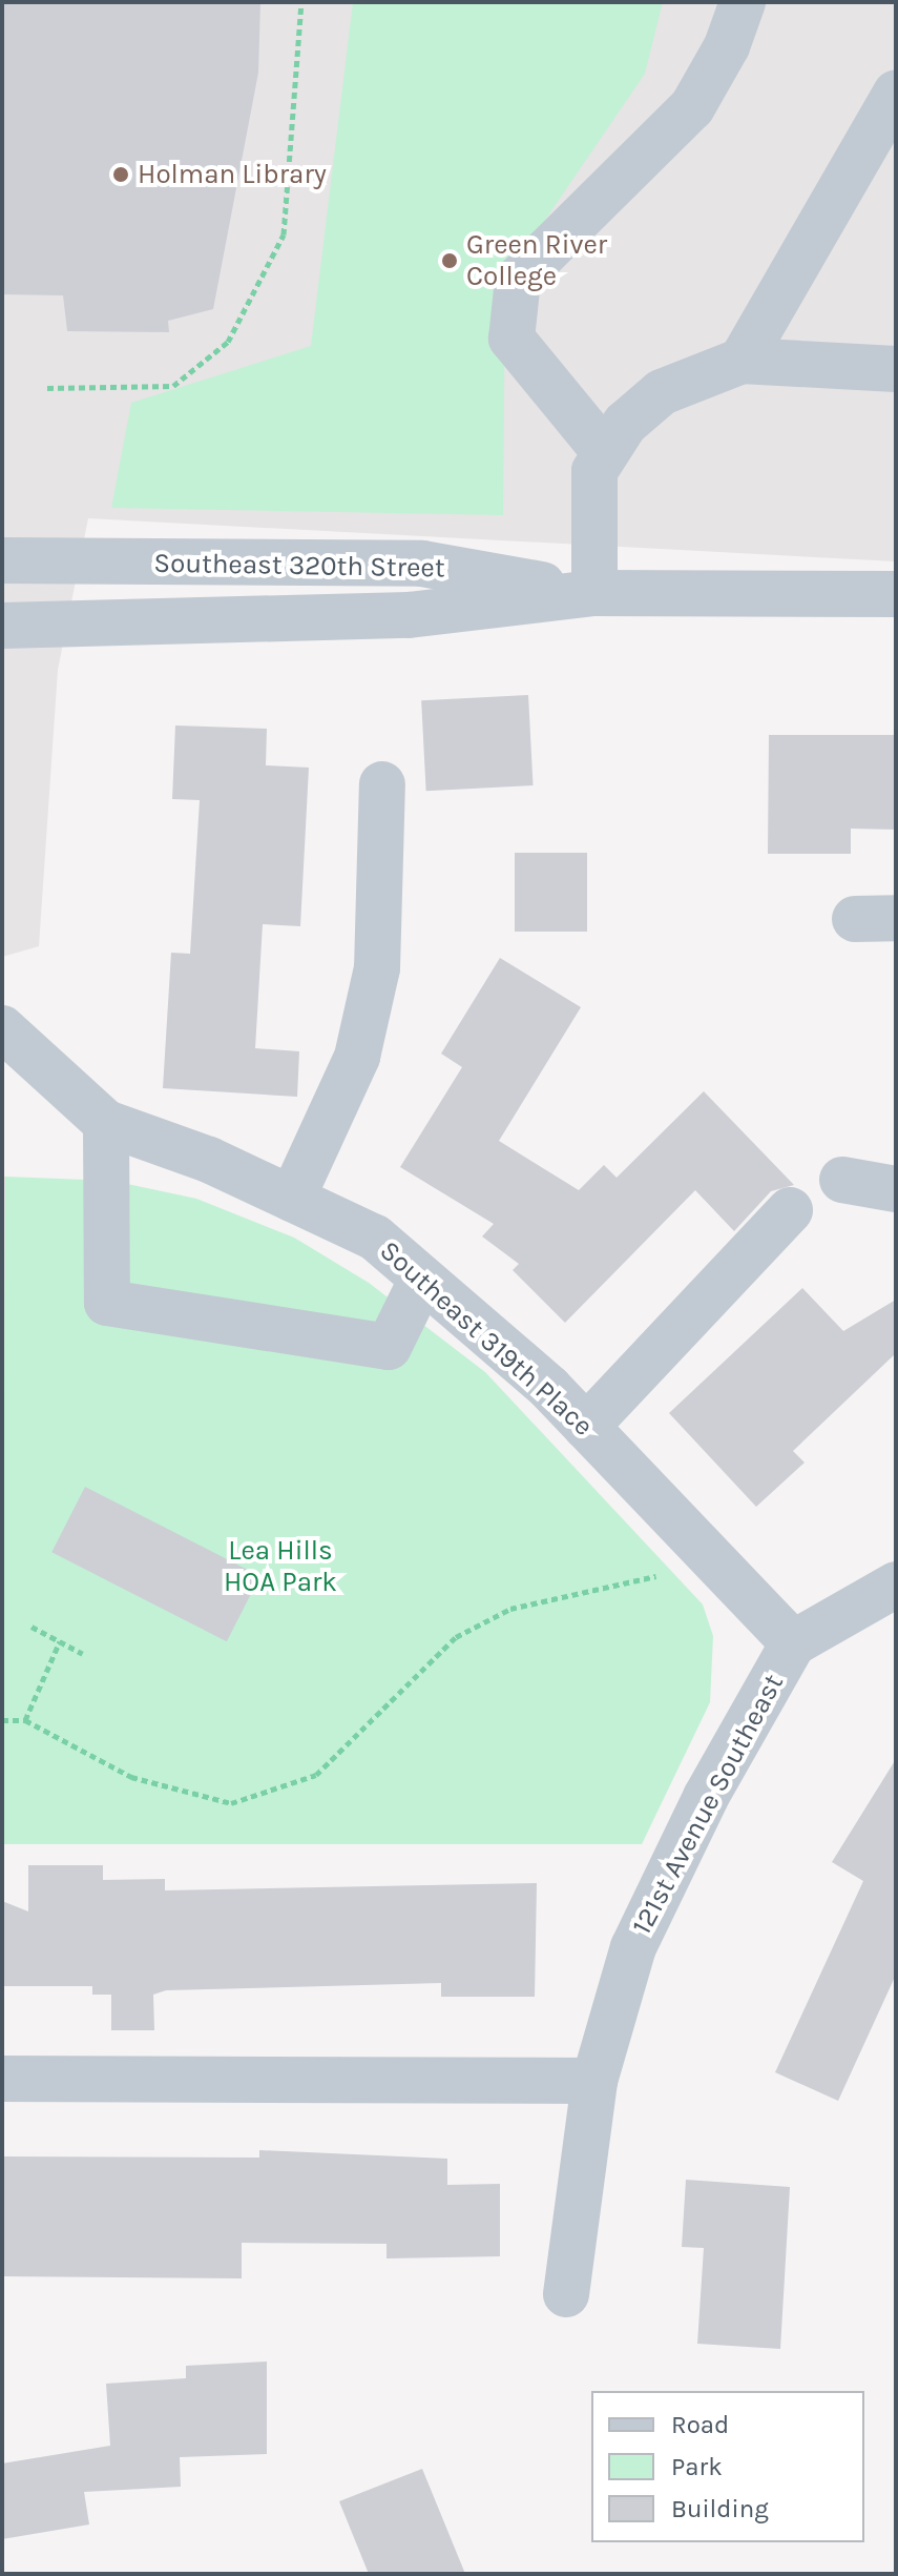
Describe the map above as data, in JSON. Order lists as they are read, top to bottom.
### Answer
{
  "streets": {
    "street": ["Southeast 320th Street", "Southeast 319th Place", "121st Avenue Southeast"]
  },
  "crossings": [
    ["Southeast 319th Place", "121st Avenue Southeast"]
  ],
  "parks": ["Lea Hills HOA Park"],
  "places": ["Holman Library", "Green River College"],
  "legend": ["Road", "Park", "Building"]
}
